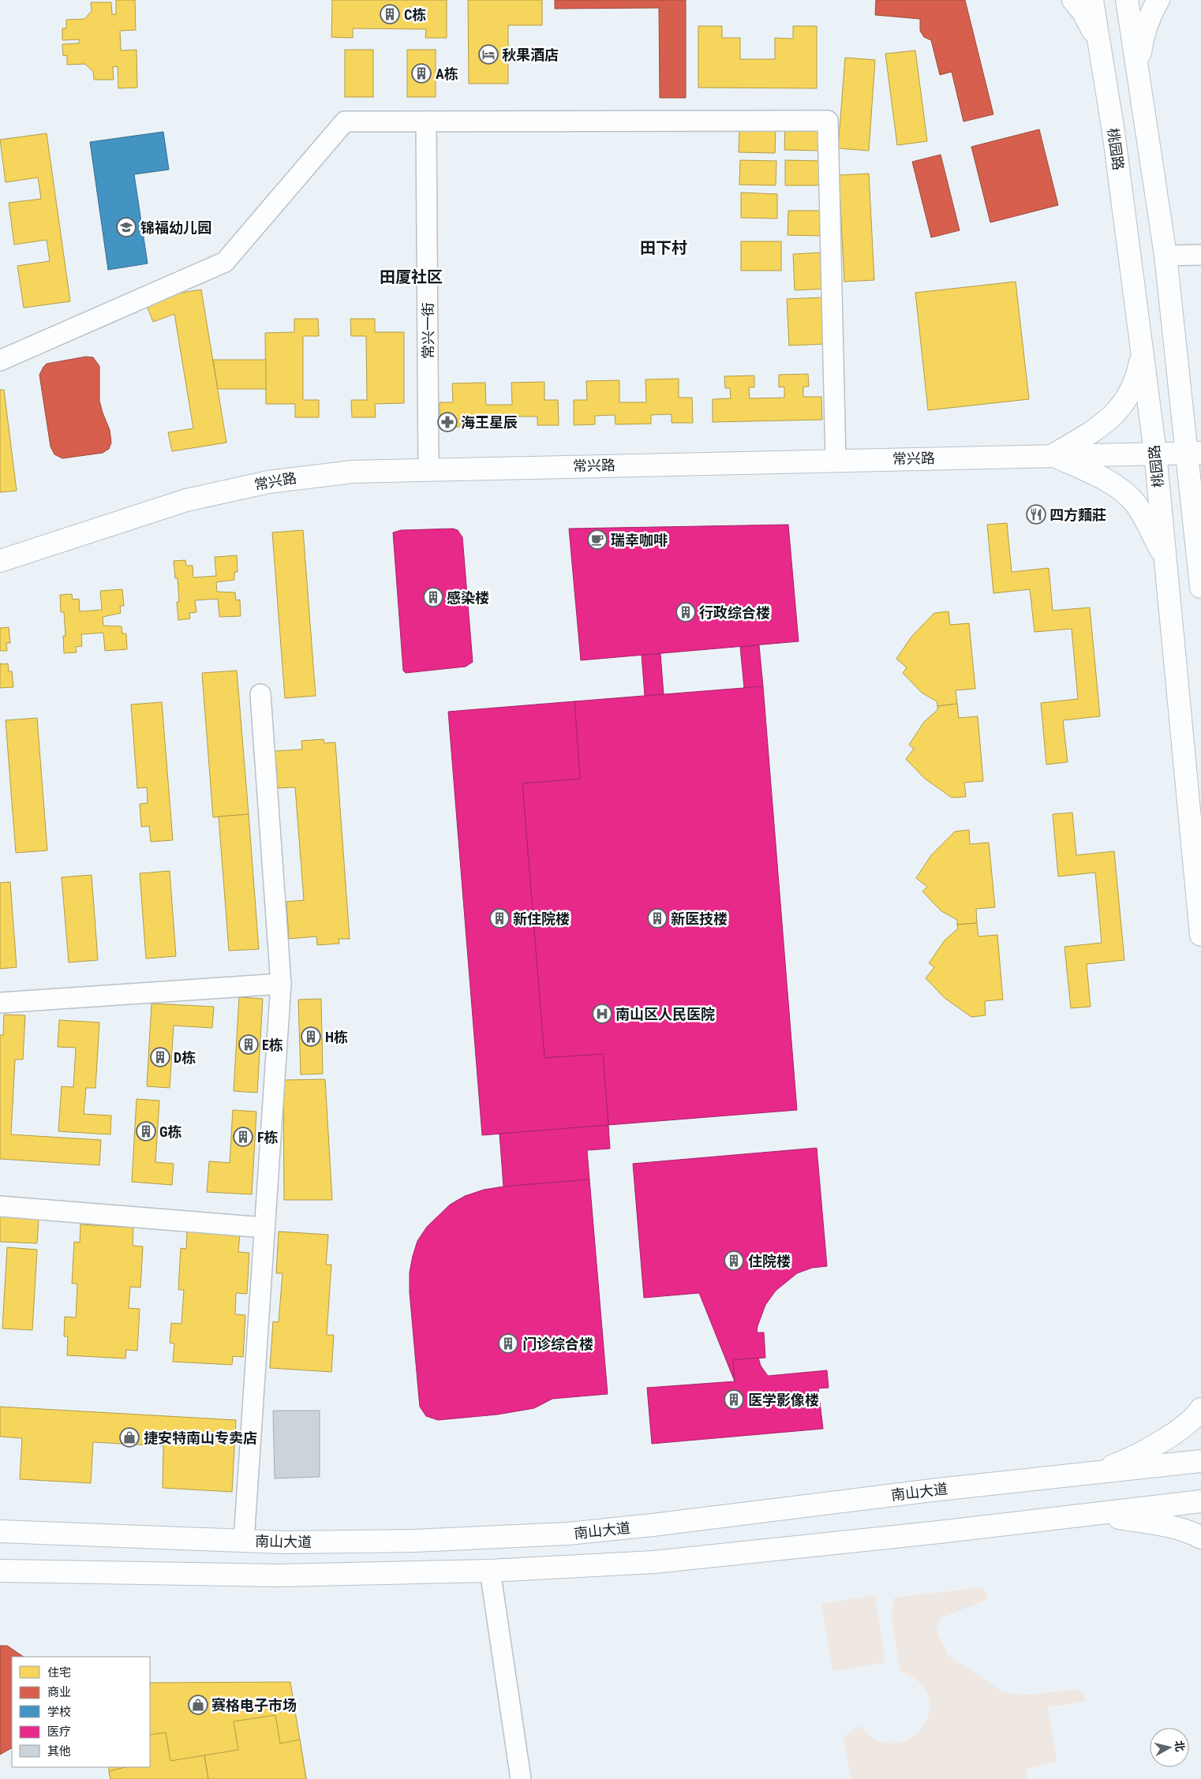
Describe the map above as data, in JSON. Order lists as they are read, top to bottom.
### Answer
{
  "streets": {
    "main road": ["桃园路", "常兴路", "南山大道"],
    "street": ["常兴一街"]
  },
  "crossings": [
    ["桃园路", "常兴路"],
    ["常兴一街", "常兴路"]
  ],
  "districts": ["田下村", "田厦社区"],
  "places": {
    "building": [
      "C栋",
      "A栋",
      "感染楼",
      "行政综合楼",
      "新住院楼",
      "新医技楼",
      "H栋",
      "E栋",
      "D栋",
      "G栋",
      "F栋",
      "住院楼",
      "门诊综合楼",
      "医学影像楼"
    ],
    "hotel": ["秋果酒店"],
    "school or university": ["锦福幼儿园"],
    "pharmacy": ["海王星辰"],
    "restaurant": ["四方麵莊"],
    "cafe": ["瑞幸咖啡"],
    "hospital": ["南山区人民医院"],
    "shop": ["捷安特南山专卖店", "赛格电子市场"]
  },
  "legend": [
    "住宅",
    "商业",
    "学校",
    "医疗",
    "其他"
  ],
  "north": "right"
}
